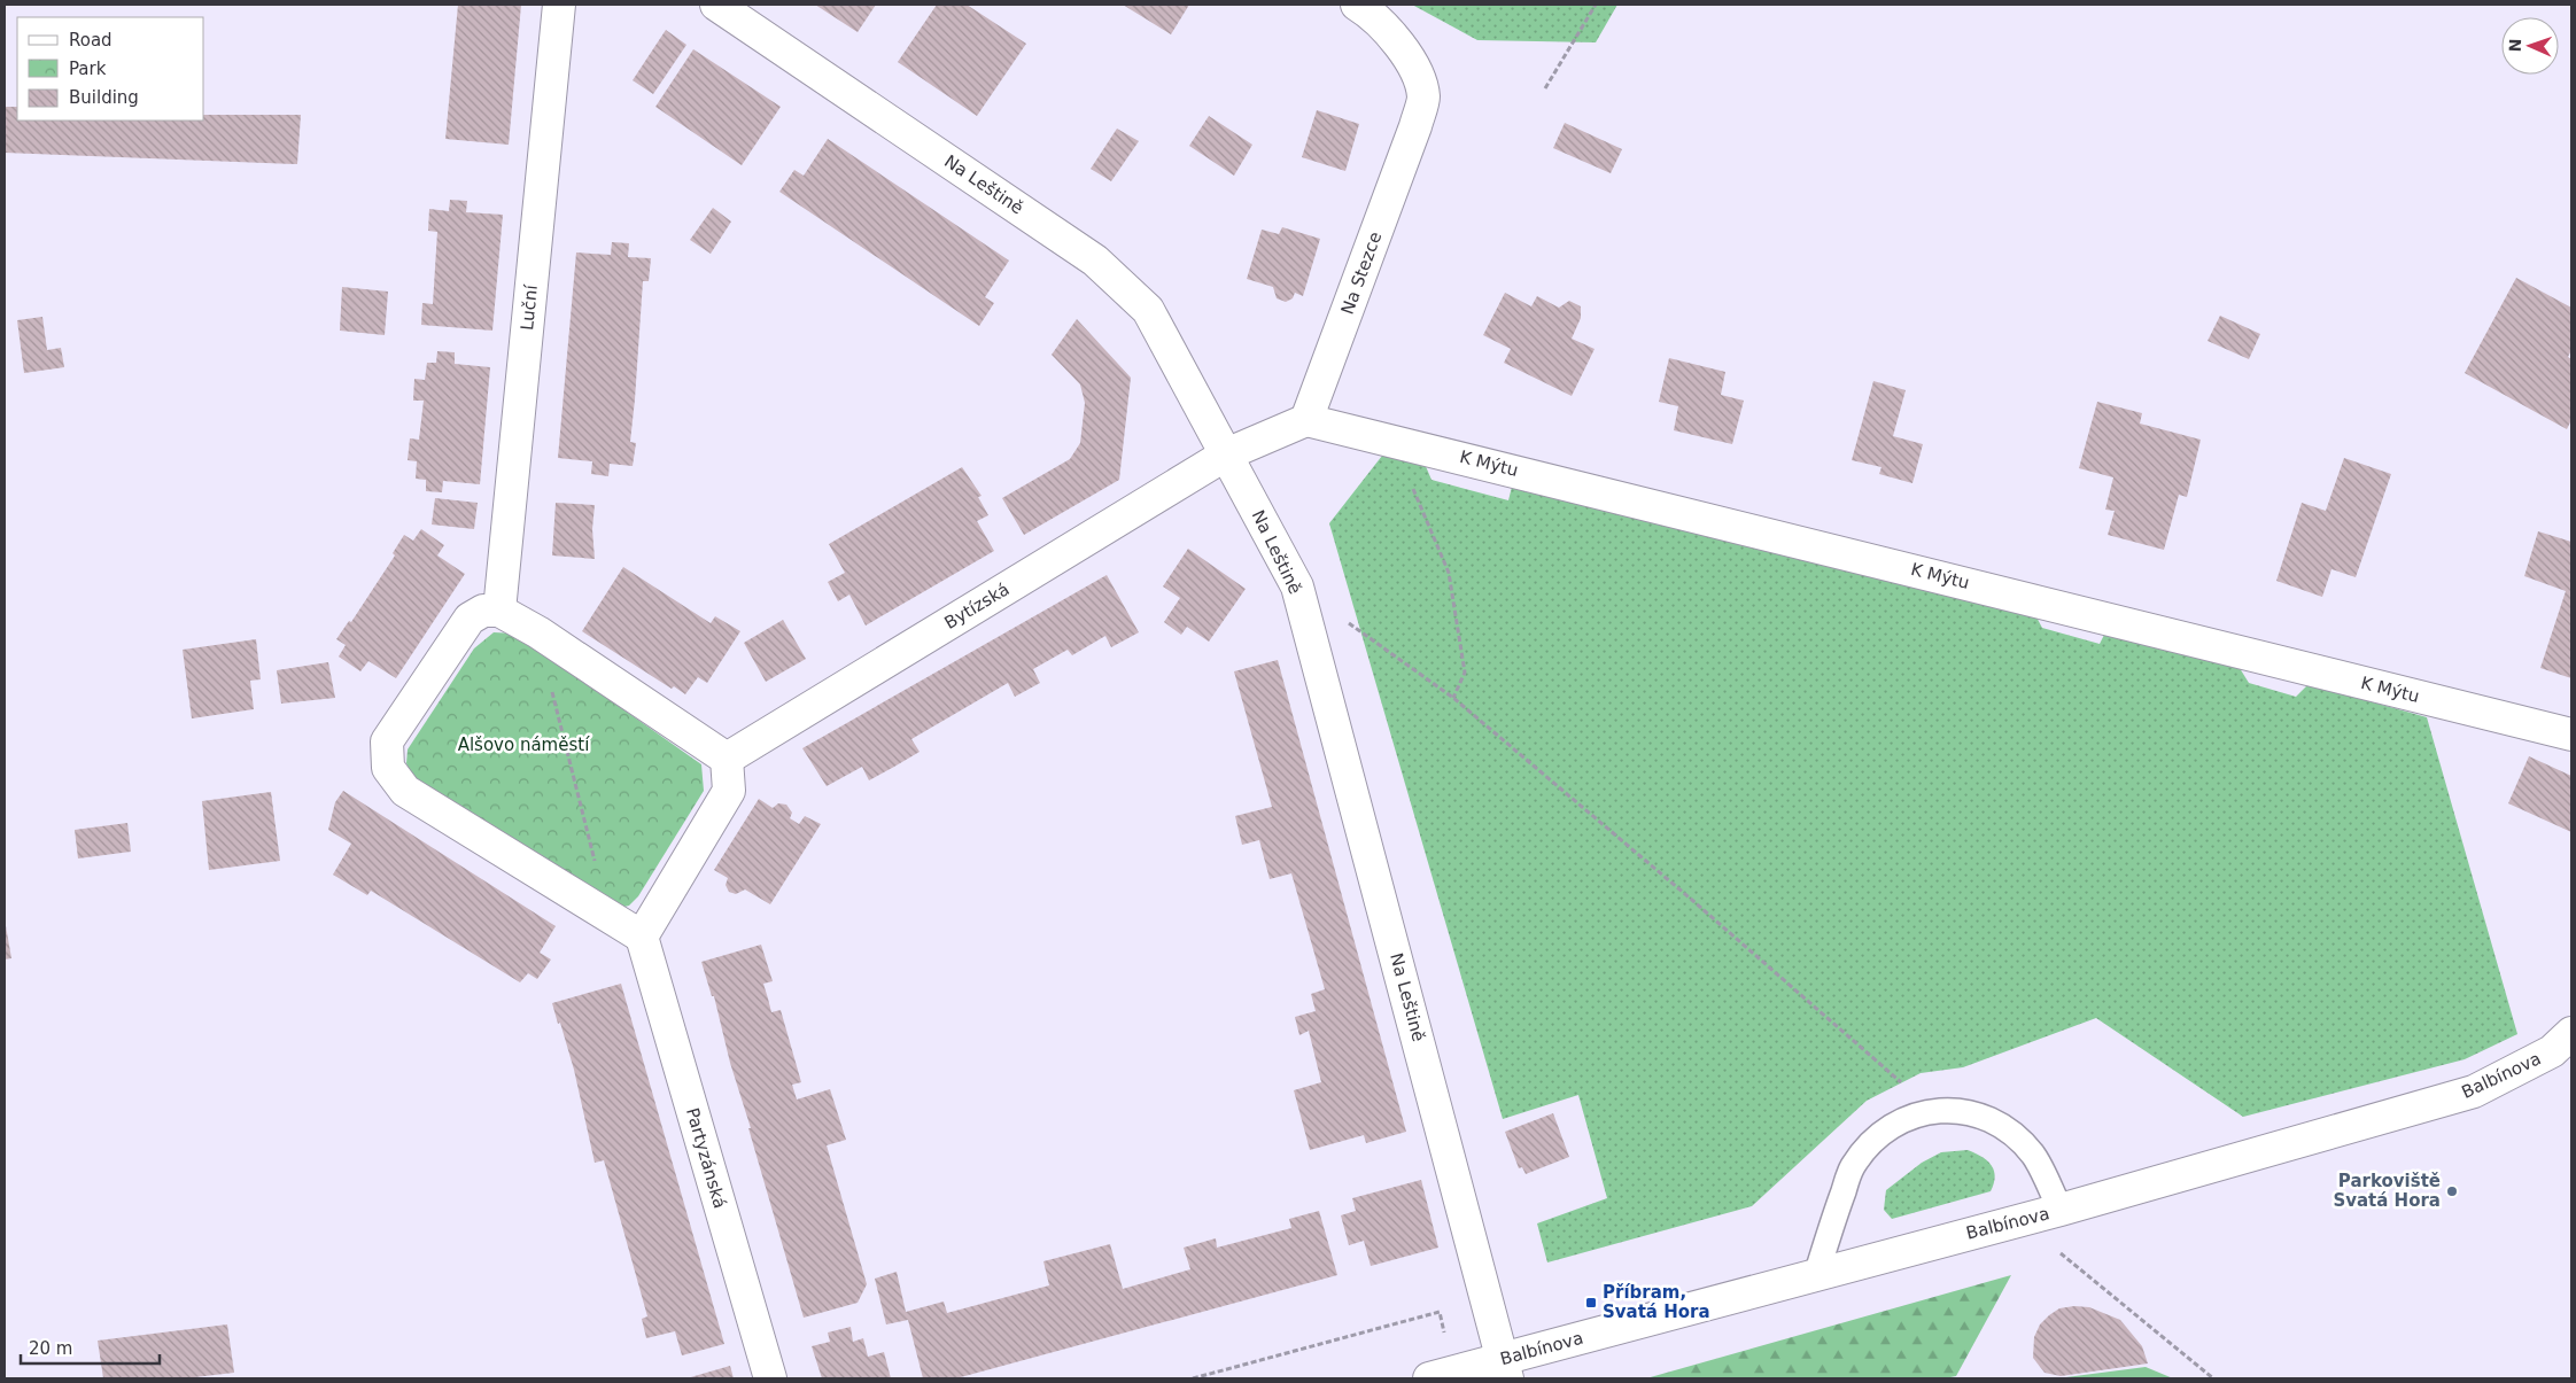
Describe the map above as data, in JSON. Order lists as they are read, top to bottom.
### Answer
{
  "streets": {
    "street": [
      "Na Leštině",
      "Na Stezce",
      "Luční",
      "K Mýtu",
      "Bytízská",
      "Balbínova",
      "Partyzánská"
    ]
  },
  "crossings": [
    ["Na Leštině", "Bytízská"],
    ["Na Leštině", "Balbínova"],
    ["Na Stezce", "K Mýtu"],
    ["Na Stezce", "Bytízská"],
    ["K Mýtu", "Bytízská"]
  ],
  "parks": ["Alšovo náměstí"],
  "places": {
    "other": ["Parkoviště Svatá Hora"],
    "transit": ["Příbram, Svatá Hora"]
  },
  "legend": ["Road", "Park", "Building"],
  "scale_bar": "20 m",
  "north": "left"
}
